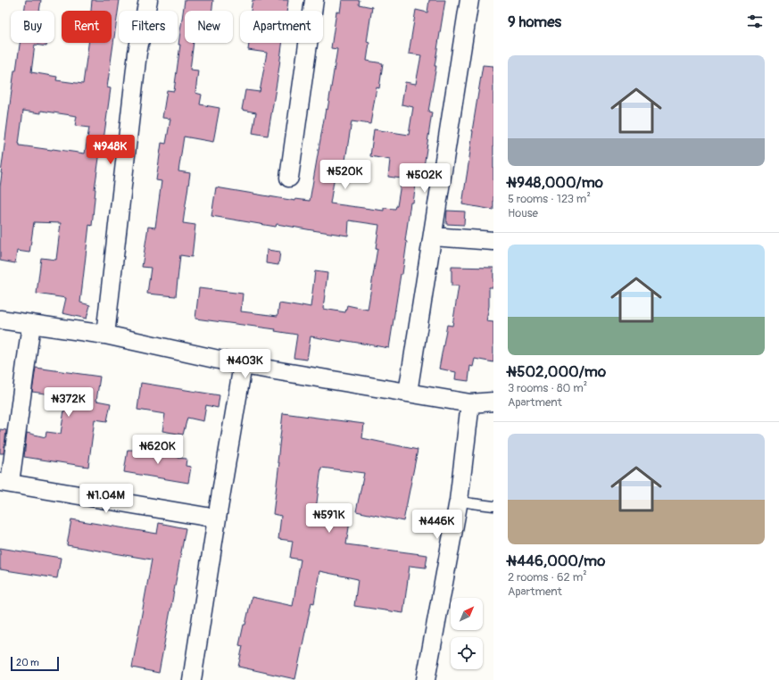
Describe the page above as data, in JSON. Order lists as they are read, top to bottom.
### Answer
{
  "scale_bar": "20 m",
  "north": "top right",
  "page": {
    "heading": "9 homes",
    "chip": [
      "Buy",
      "Rent",
      "Filters",
      "New",
      "Apartment"
    ],
    "list": [
      {
        "name": "₦948,000/mo",
        "note": "5 rooms · 123 m² · House"
      },
      {
        "name": "₦502,000/mo",
        "note": "3 rooms · 80 m² · Apartment"
      },
      {
        "name": "₦446,000/mo",
        "note": "2 rooms · 62 m² · Apartment"
      }
    ],
    "price": [
      "₦948K",
      "₦520K",
      "₦502K",
      "₦403K",
      "₦372K",
      "₦620K",
      "₦1.04M",
      "₦591K",
      "₦446K"
    ],
    "scale": "20 m"
  }
}
